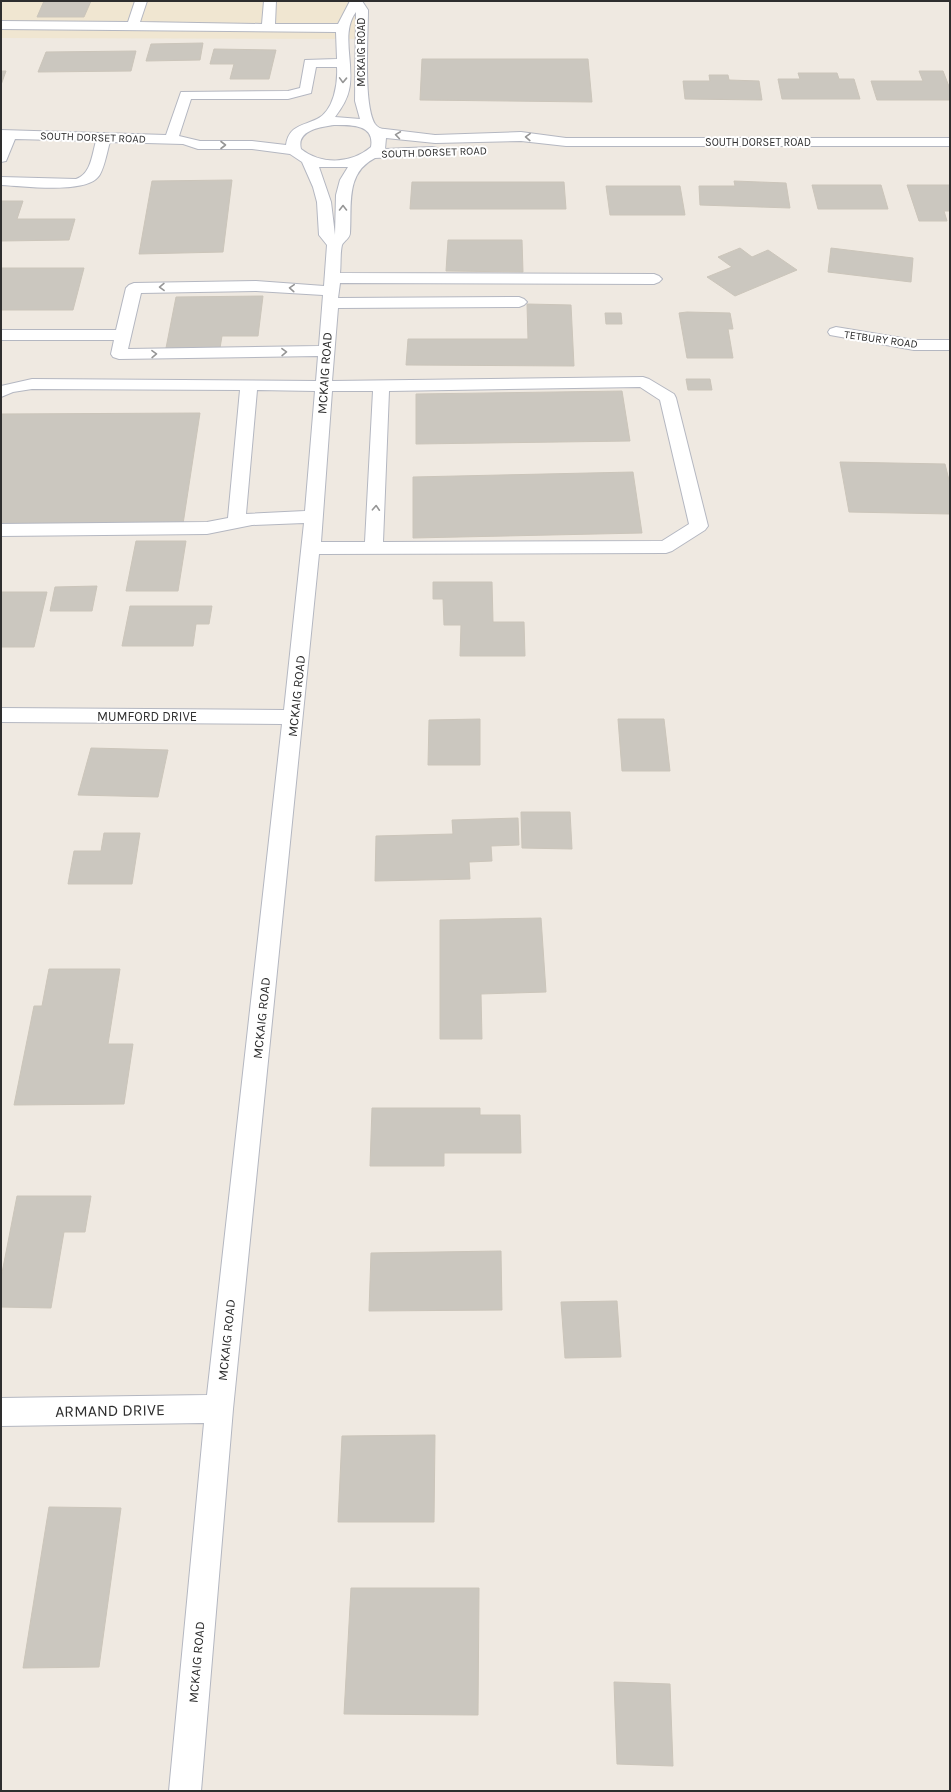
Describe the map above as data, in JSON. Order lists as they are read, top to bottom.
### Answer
{
  "streets": {
    "street": [
      "MCKAIG ROAD",
      "SOUTH DORSET ROAD",
      "TETBURY ROAD",
      "MUMFORD DRIVE",
      "ARMAND DRIVE"
    ]
  },
  "crossings": [
    ["MCKAIG ROAD", "SOUTH DORSET ROAD"],
    ["MCKAIG ROAD", "MUMFORD DRIVE"],
    ["MCKAIG ROAD", "ARMAND DRIVE"]
  ]
}
